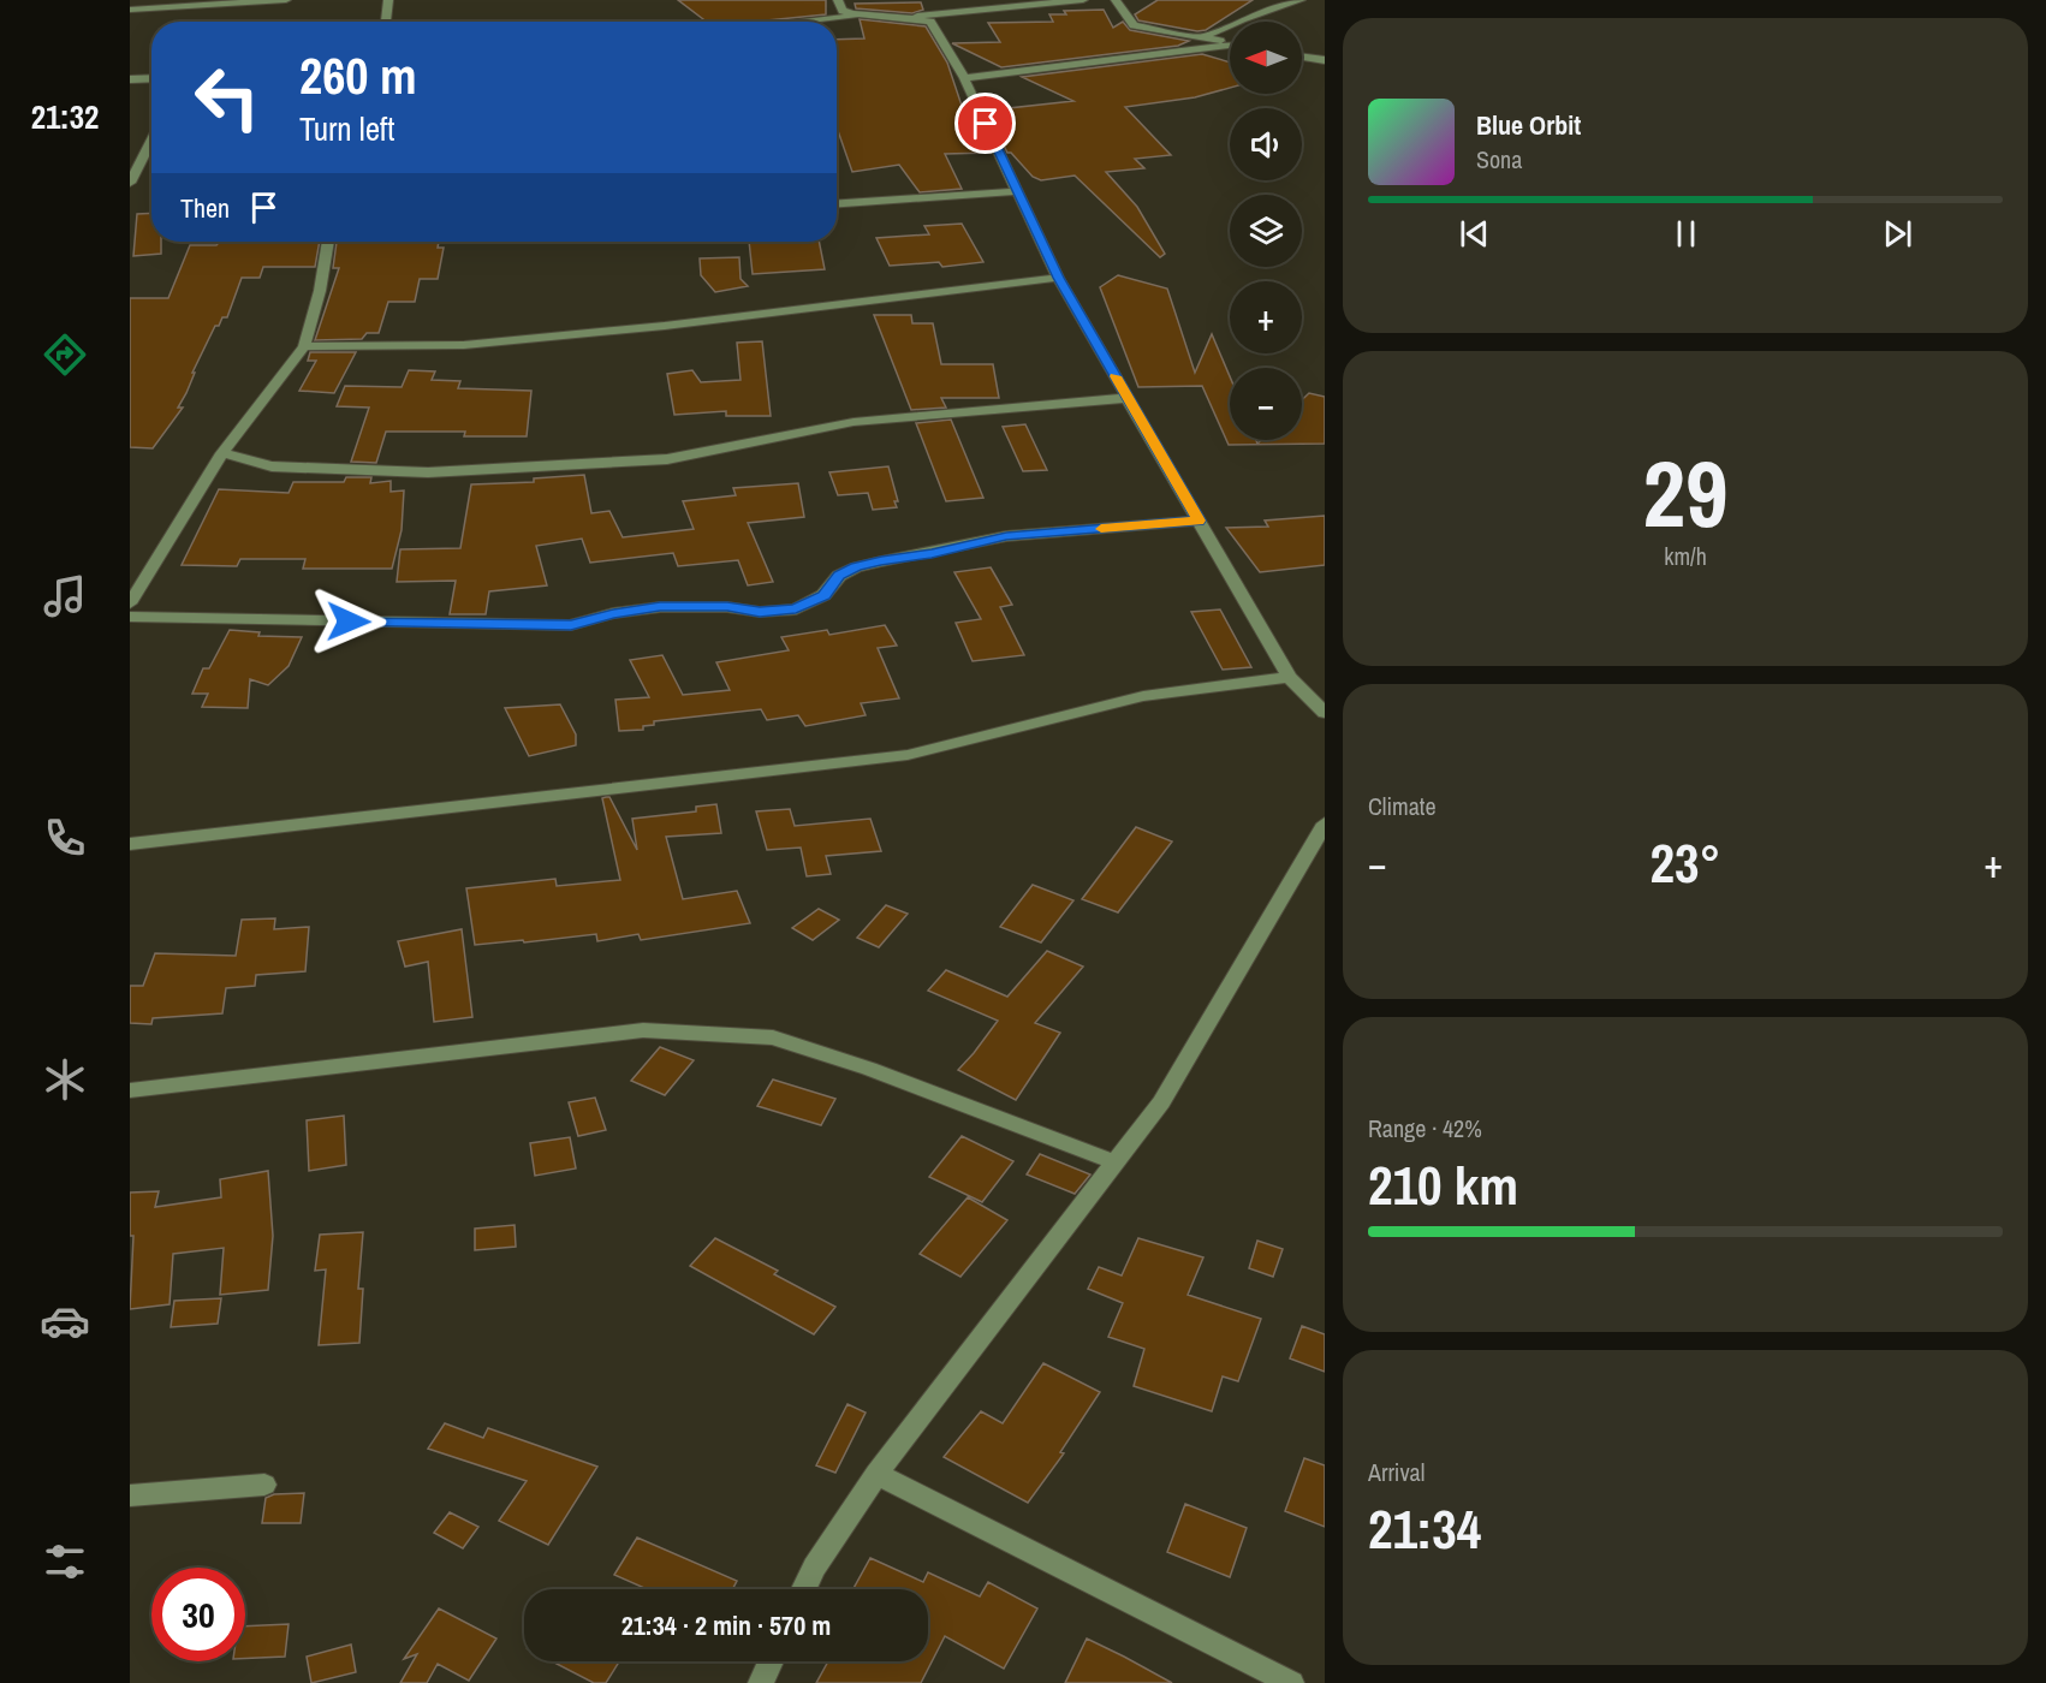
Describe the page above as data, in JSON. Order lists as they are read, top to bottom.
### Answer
{
  "north": "left",
  "page": {
    "tabs": "21:32",
    "map_buttons": ["+", "−"],
    "turn": ["260 m", "Turn left"],
    "song": ["Blue Orbit", "Sona"],
    "then": "Then",
    "tile": [
      ["29", "km/h"],
      "Climate",
      ["Range · 42%", "210 km"],
      ["Arrival", "21:34"]
    ],
    "heat": ["−", "23°", "+"],
    "limit": "30",
    "trip": "21:34 · 2 min · 570 m"
  }
}
